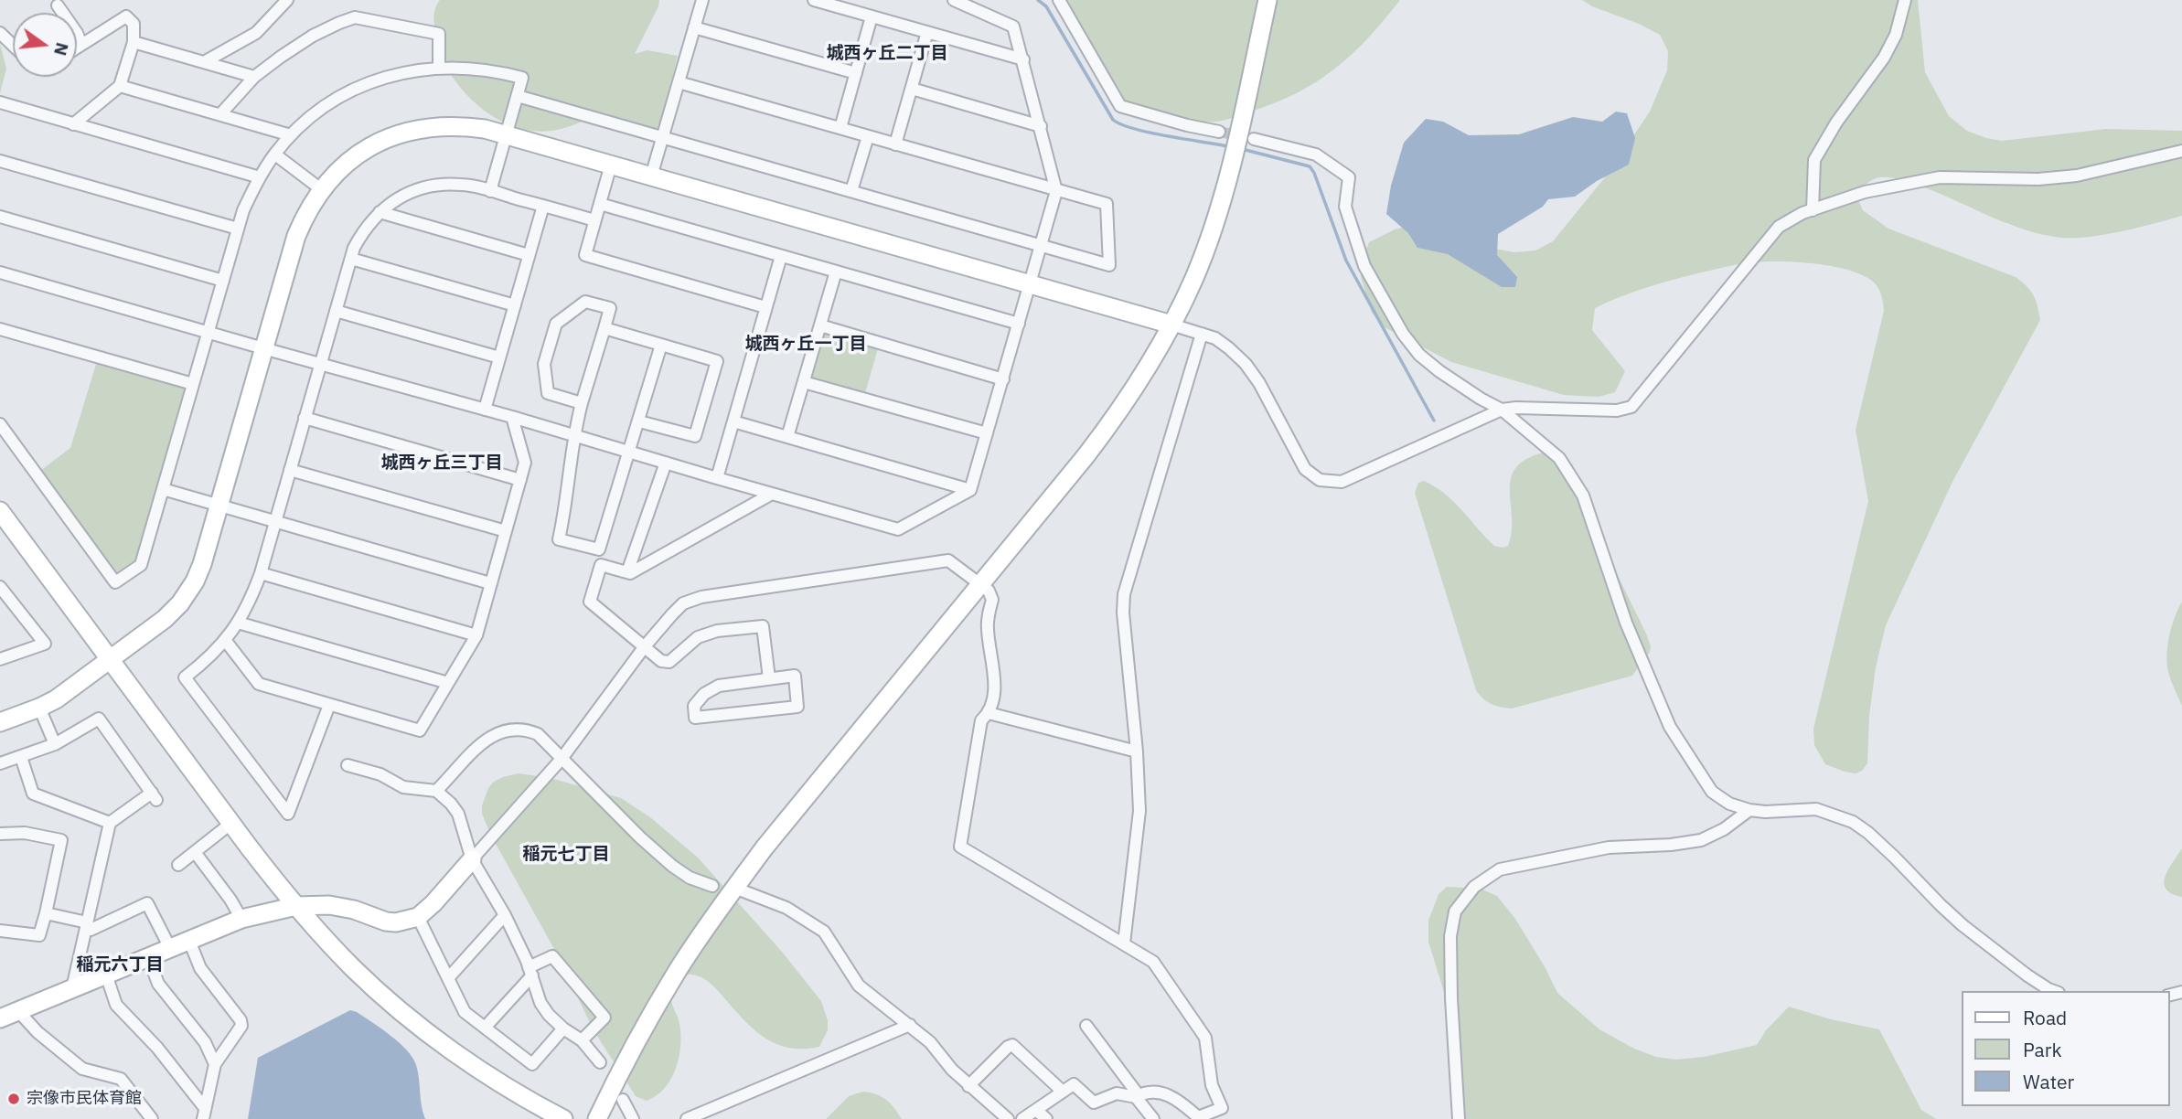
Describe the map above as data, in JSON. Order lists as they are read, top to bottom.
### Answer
{
  "districts": [
    "城西ヶ丘二丁目",
    "城西ヶ丘一丁目",
    "城西ヶ丘三丁目",
    "稲元七丁目",
    "稲元六丁目"
  ],
  "places": ["宗像市民体育館"],
  "legend": ["Road", "Park", "Water"],
  "north": "right"
}
